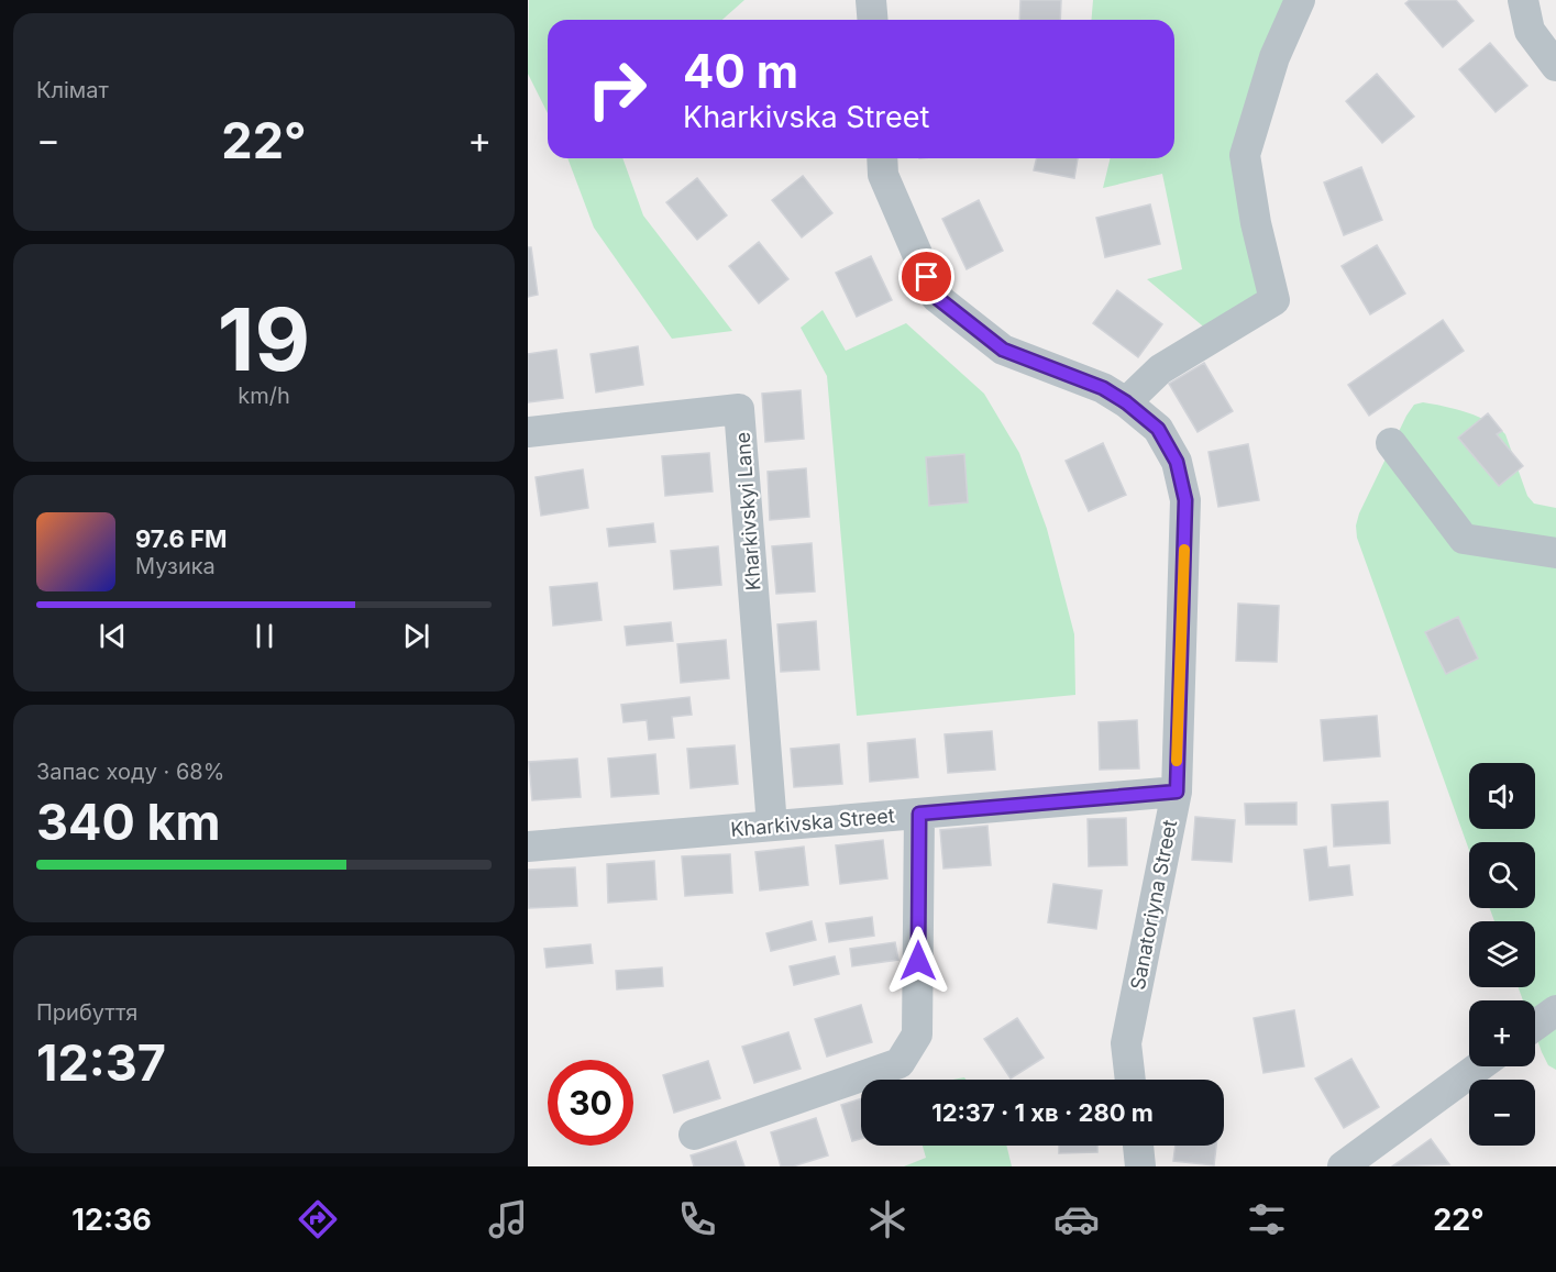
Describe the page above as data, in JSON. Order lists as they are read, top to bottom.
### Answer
{
  "streets": {
    "street": ["Kharkivskyi Lane", "Kharkivska Street", "Sanatoriyna Street"]
  },
  "crossings": [
    ["Kharkivskyi Lane", "Kharkivska Street"],
    ["Kharkivska Street", "Sanatoriyna Street"]
  ],
  "page": {
    "tile": [
      "Клімат",
      ["19", "km/h"],
      ["Запас ходу · 68%", "340 km"],
      ["Прибуття", "12:37"]
    ],
    "turn": ["40 m", "Kharkivska Street"],
    "heat": ["−", "22°", "+"],
    "song": ["97.6 FM", "Музика"],
    "map_buttons": ["+", "−"],
    "limit": "30",
    "trip": "12:37 · 1 хв · 280 m",
    "tabs": ["12:36", "22°"]
  }
}
